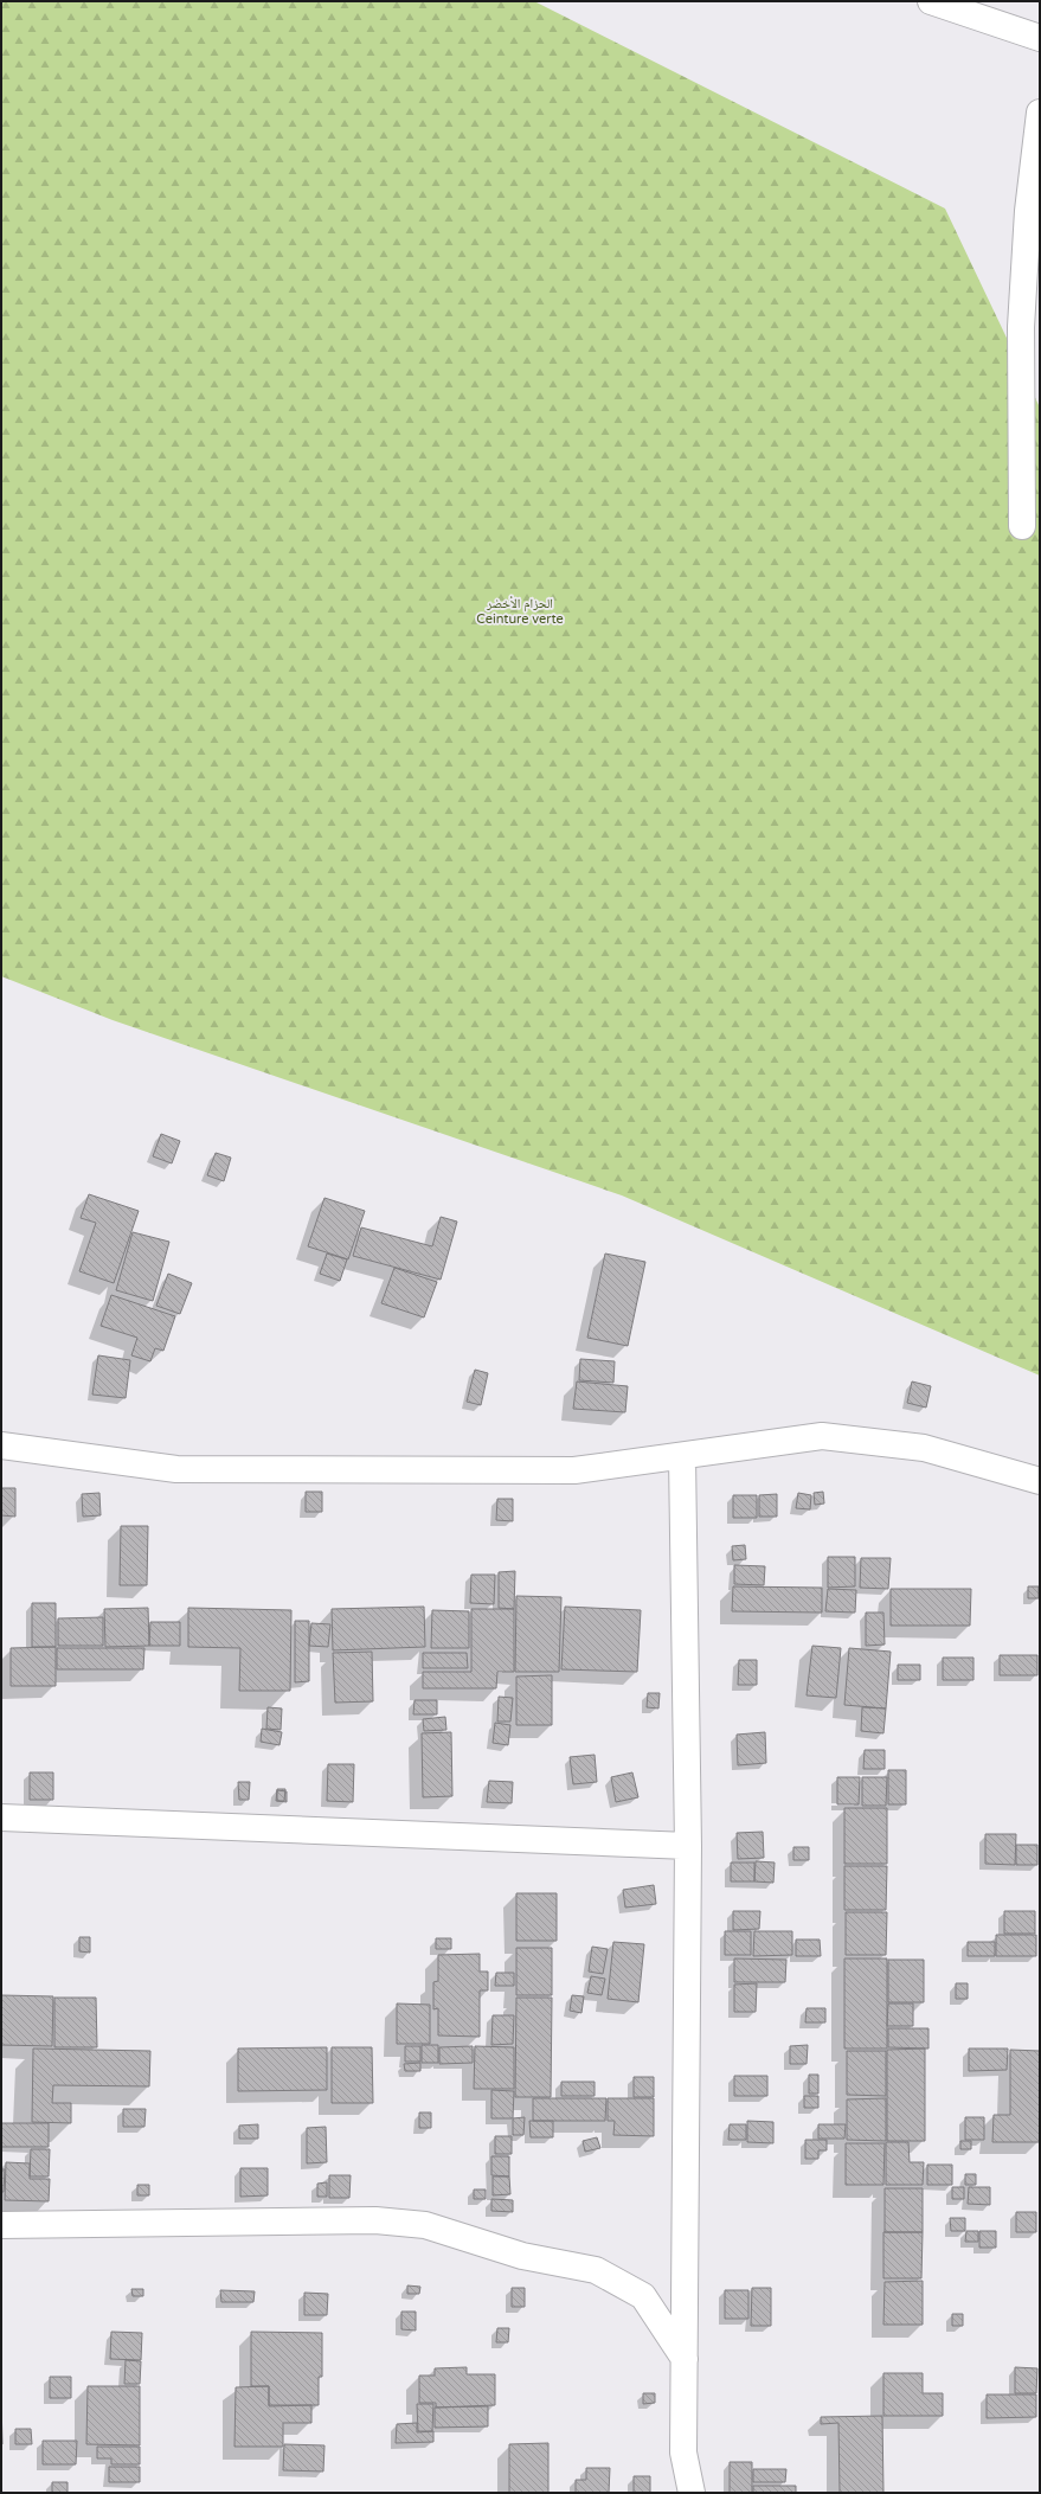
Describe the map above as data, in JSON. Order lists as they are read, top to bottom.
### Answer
{
  "parks": ["الحزام الأخضر Ceinture verte"]
}
